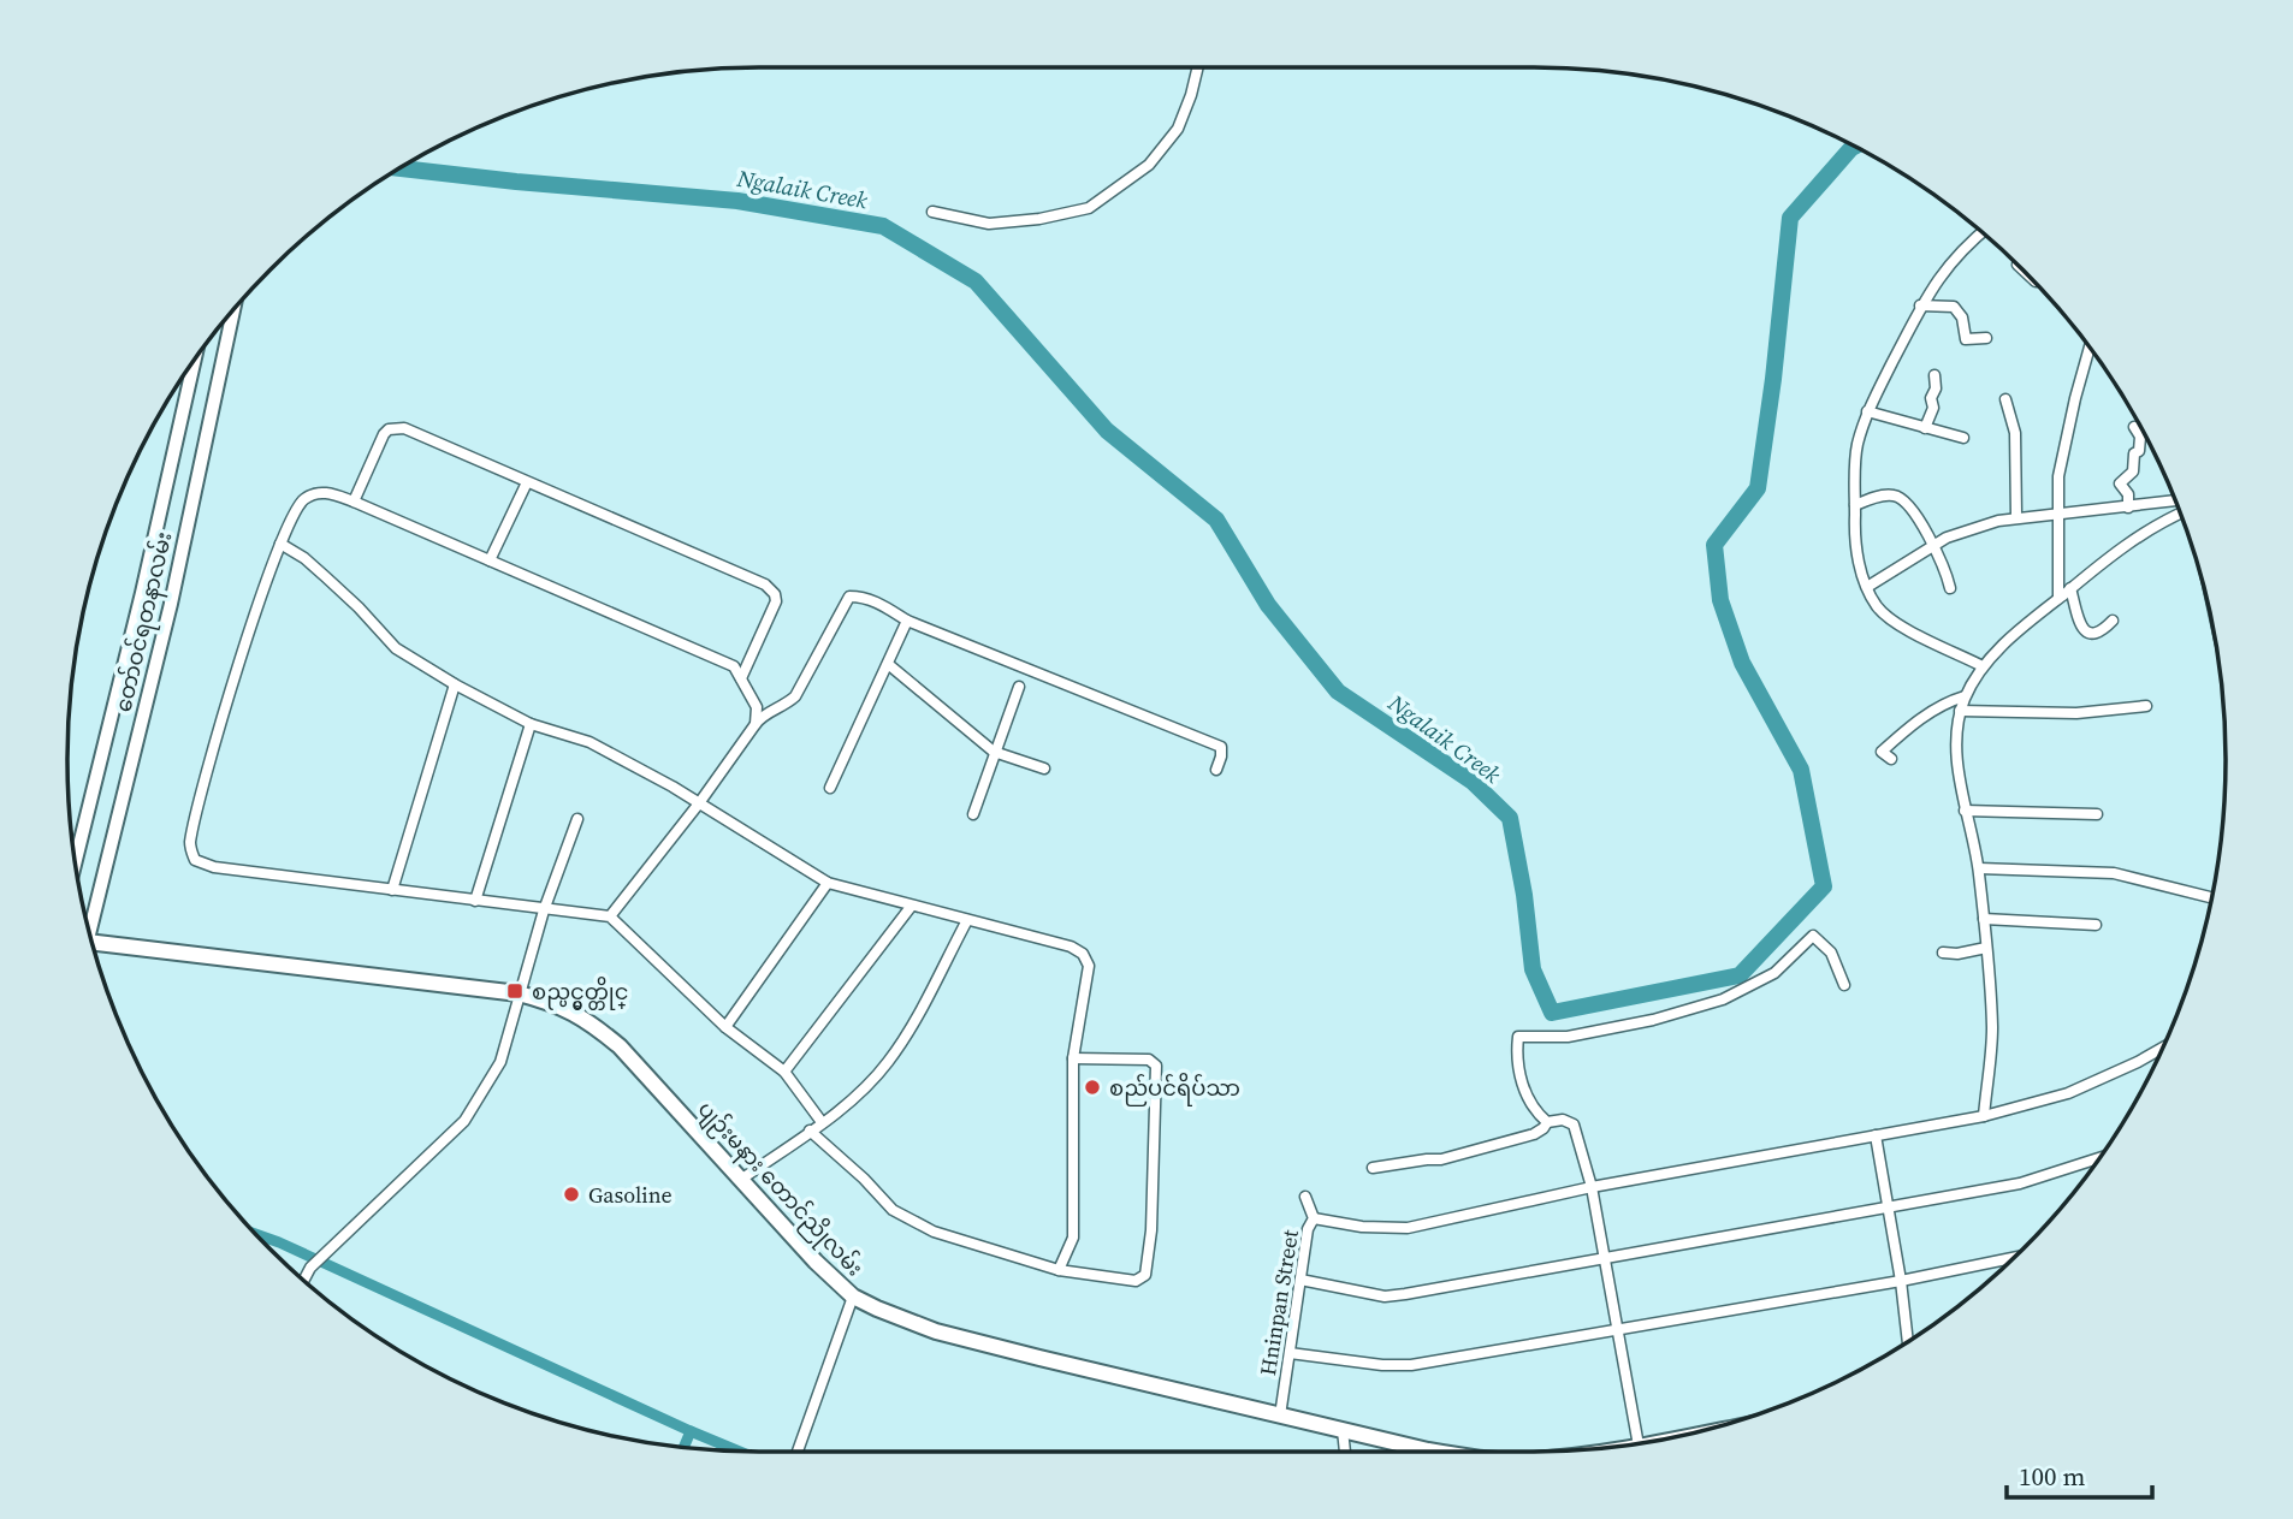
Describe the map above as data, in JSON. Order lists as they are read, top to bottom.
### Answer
{
  "streets": {
    "main road": ["တော်ဝင်ရတနာလမ်း", "ပျဉ်းမနား တောင်ညိုလမ်း"],
    "street": ["Hninpan Street"]
  },
  "crossings": [
    ["ပျဉ်းမနား တောင်ညိုလမ်း", "Hninpan Street"]
  ],
  "water": ["Ngalaik Creek"],
  "places": {
    "transit": ["စည္ပင္မွတ္တိုင္"],
    "other": ["စည်ပင်ရိပ်သာ", "Gasoline"]
  },
  "scale_bar": "100 m"
}
